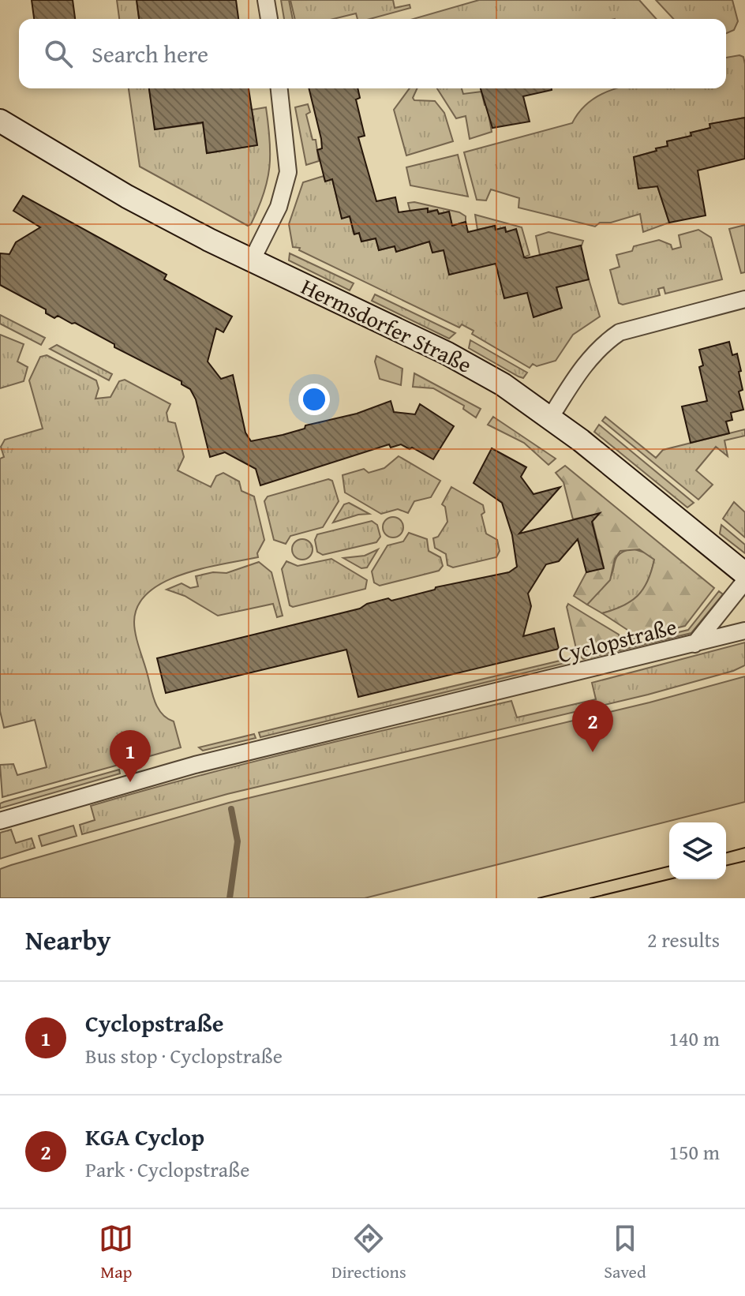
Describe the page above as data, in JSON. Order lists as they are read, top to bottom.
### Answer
{
  "streets": {
    "main road": ["Hermsdorfer Straße"],
    "street": ["Cyclopstraße"]
  },
  "page": {
    "search": "Search here",
    "pins": ["2", "1"],
    "heading": ["Nearby", "2 results"],
    "list": [
      {
        "mark": "1",
        "name": "Cyclopstraße",
        "note": "Bus stop · Cyclopstraße",
        "value": "140 m"
      },
      {
        "mark": "2",
        "name": "KGA Cyclop",
        "note": "Park · Cyclopstraße",
        "value": "150 m"
      }
    ],
    "nav": ["Map", "Directions", "Saved"]
  }
}
